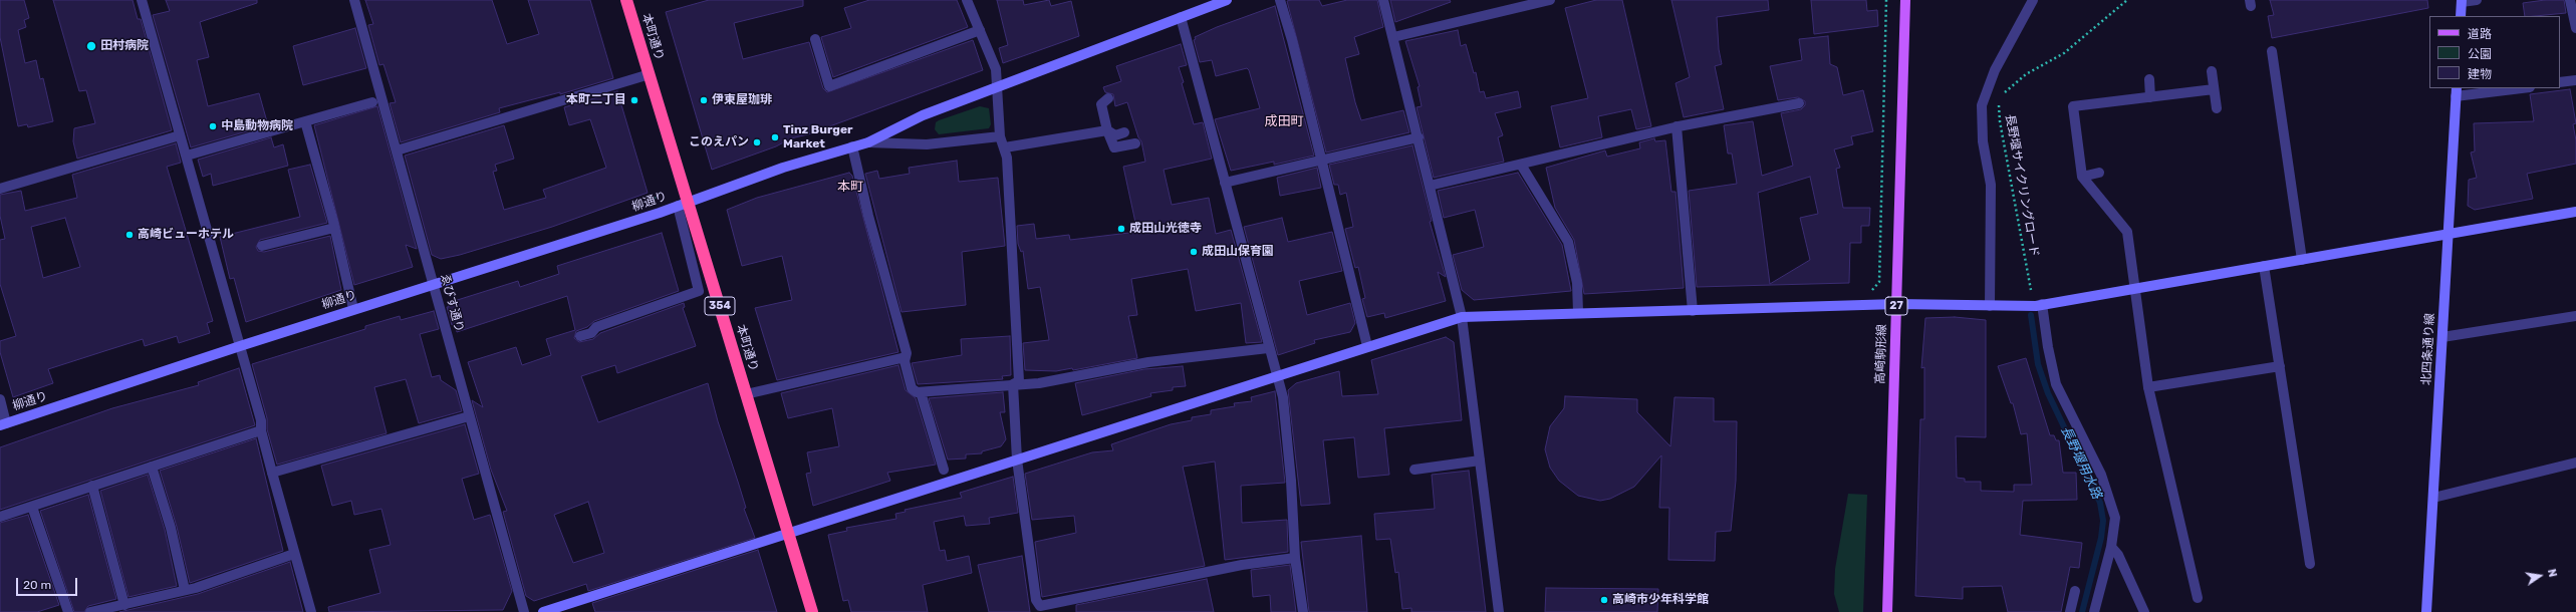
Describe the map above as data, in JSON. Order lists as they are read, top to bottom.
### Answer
{
  "streets": {
    "highway": ["本町通り", "354"],
    "main road": ["27", "高崎駒形線"],
    "street": ["柳通り", "ゑびす通り", "北四条通り線"],
    "path": ["長野堰サイクリングロード"]
  },
  "crossings": [
    ["本町通り", "柳通り"],
    ["柳通り", "ゑびす通り"]
  ],
  "districts": ["成田町", "本町"],
  "water": ["長野堰用水路"],
  "places": [
    "田村病院",
    "本町二丁目",
    "伊東屋珈琲",
    "中島動物病院",
    "Tinz Burger Market",
    "このえパン",
    "成田山光徳寺",
    "高崎ビューホテル",
    "成田山保育園",
    "高崎市少年科学館"
  ],
  "legend": ["道路", "公園", "建物"],
  "scale_bar": "20 m",
  "north": "right"
}
